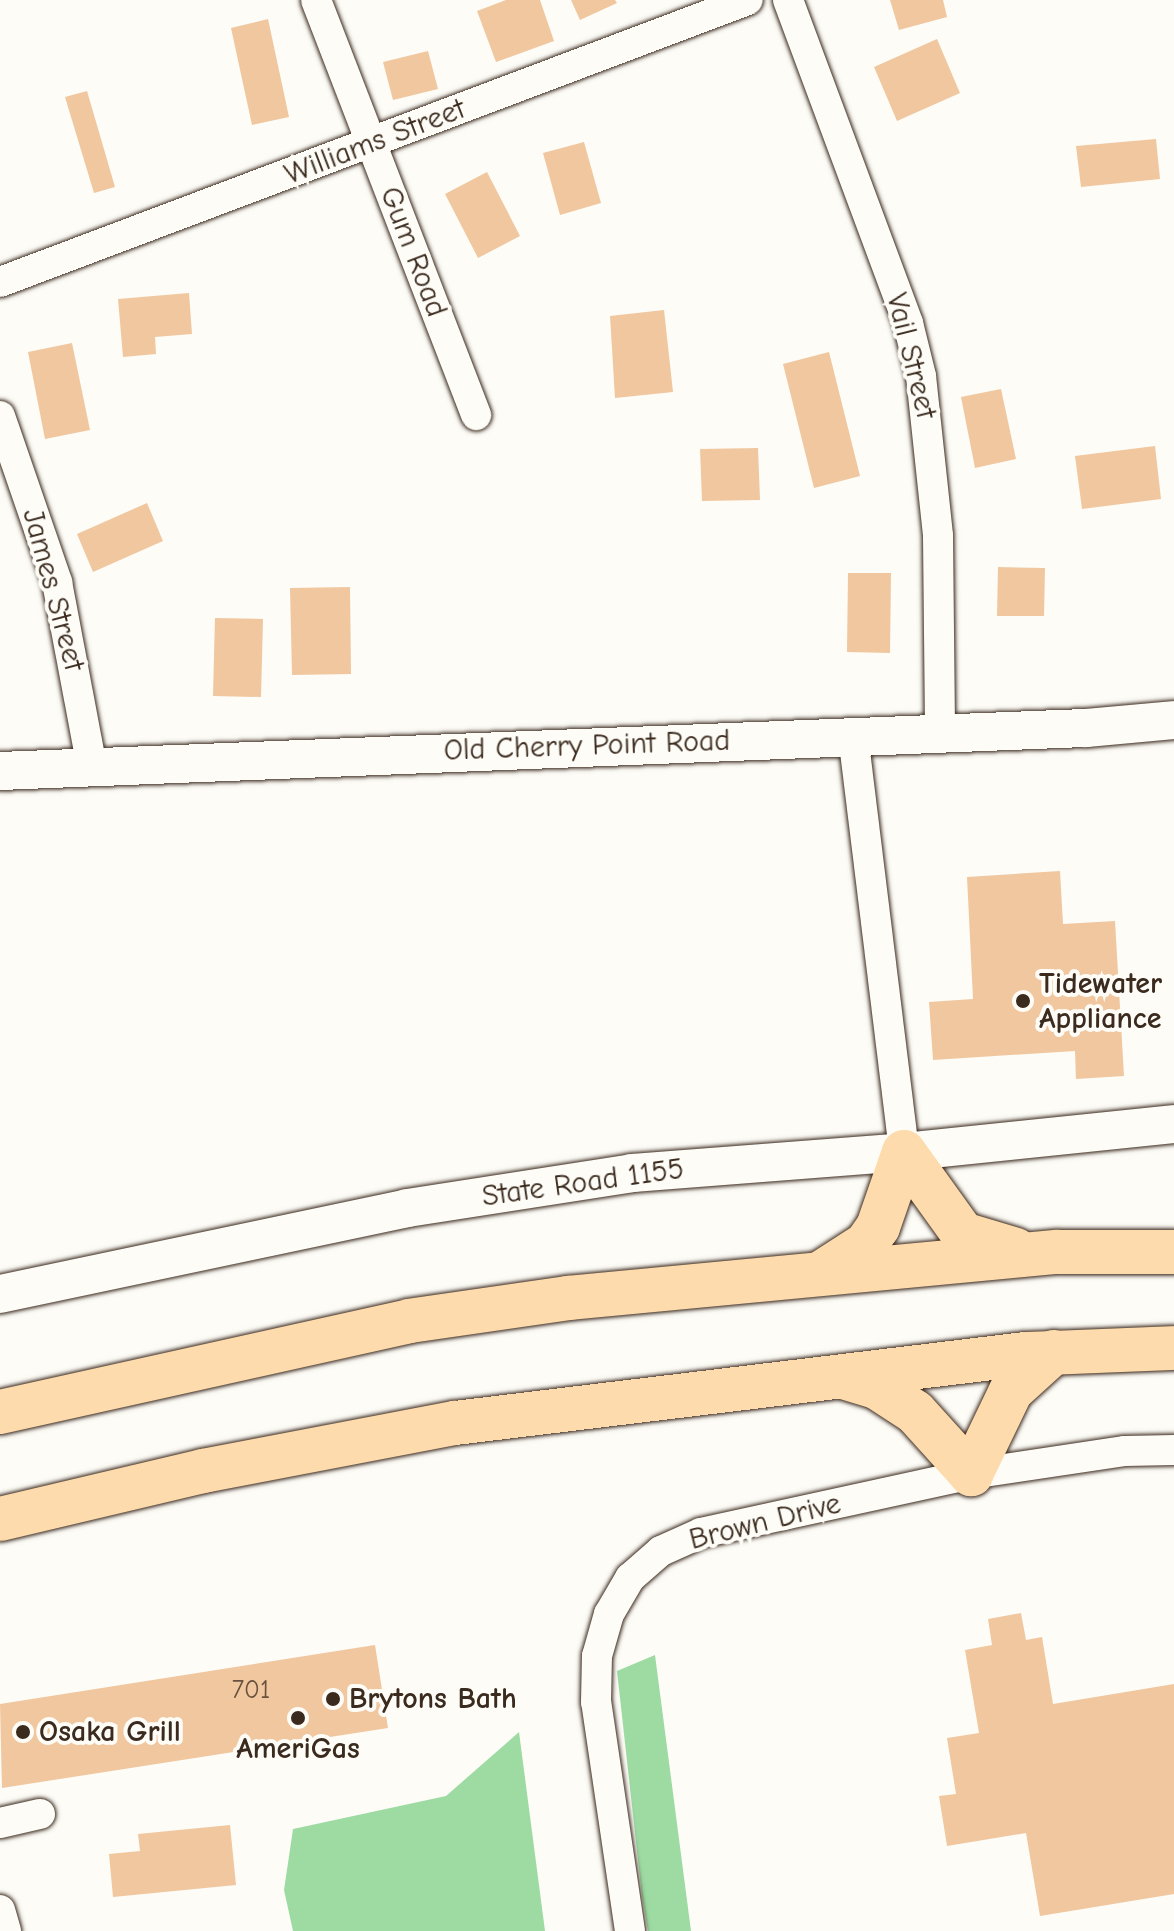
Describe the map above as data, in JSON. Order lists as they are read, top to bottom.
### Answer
{
  "streets": {
    "street": [
      "Williams Street",
      "Gum Road",
      "Vail Street",
      "James Street",
      "Old Cherry Point Road",
      "State Road 1155",
      "Brown Drive"
    ]
  },
  "crossings": [
    ["Williams Street", "Gum Road"],
    ["Vail Street", "Old Cherry Point Road"],
    ["James Street", "Old Cherry Point Road"]
  ],
  "places": [
    "Tidewater Appliance",
    "Brytons Bath",
    "AmeriGas",
    "Osaka Grill"
  ],
  "house_numbers": ["701"]
}
